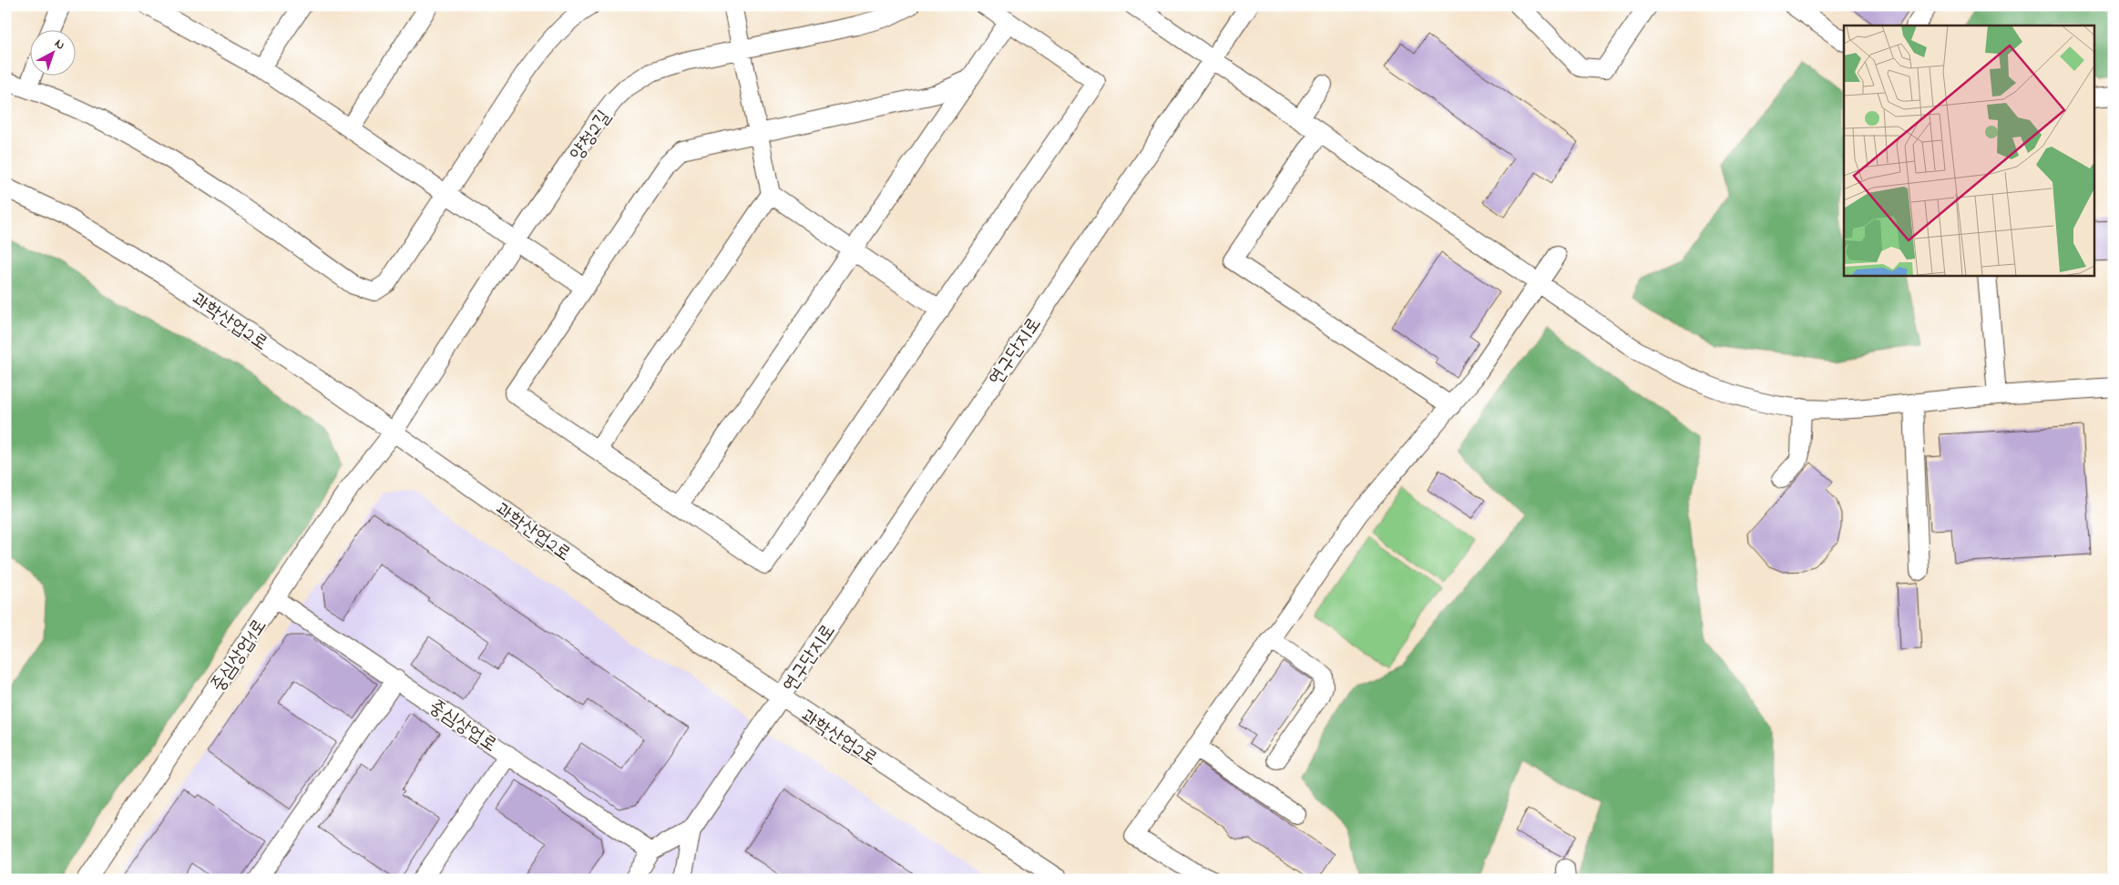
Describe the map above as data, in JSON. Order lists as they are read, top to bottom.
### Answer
{
  "streets": {
    "street": [
      "양청2길",
      "과학산업2로",
      "연구단지로",
      "중심상업1로",
      "중심상업로"
    ]
  },
  "crossings": [
    ["양청2길", "과학산업2로"],
    ["양청2길", "중심상업1로"],
    ["과학산업2로", "연구단지로"],
    ["과학산업2로", "중심상업1로"],
    ["중심상업1로", "중심상업로"]
  ],
  "north": "top right"
}
